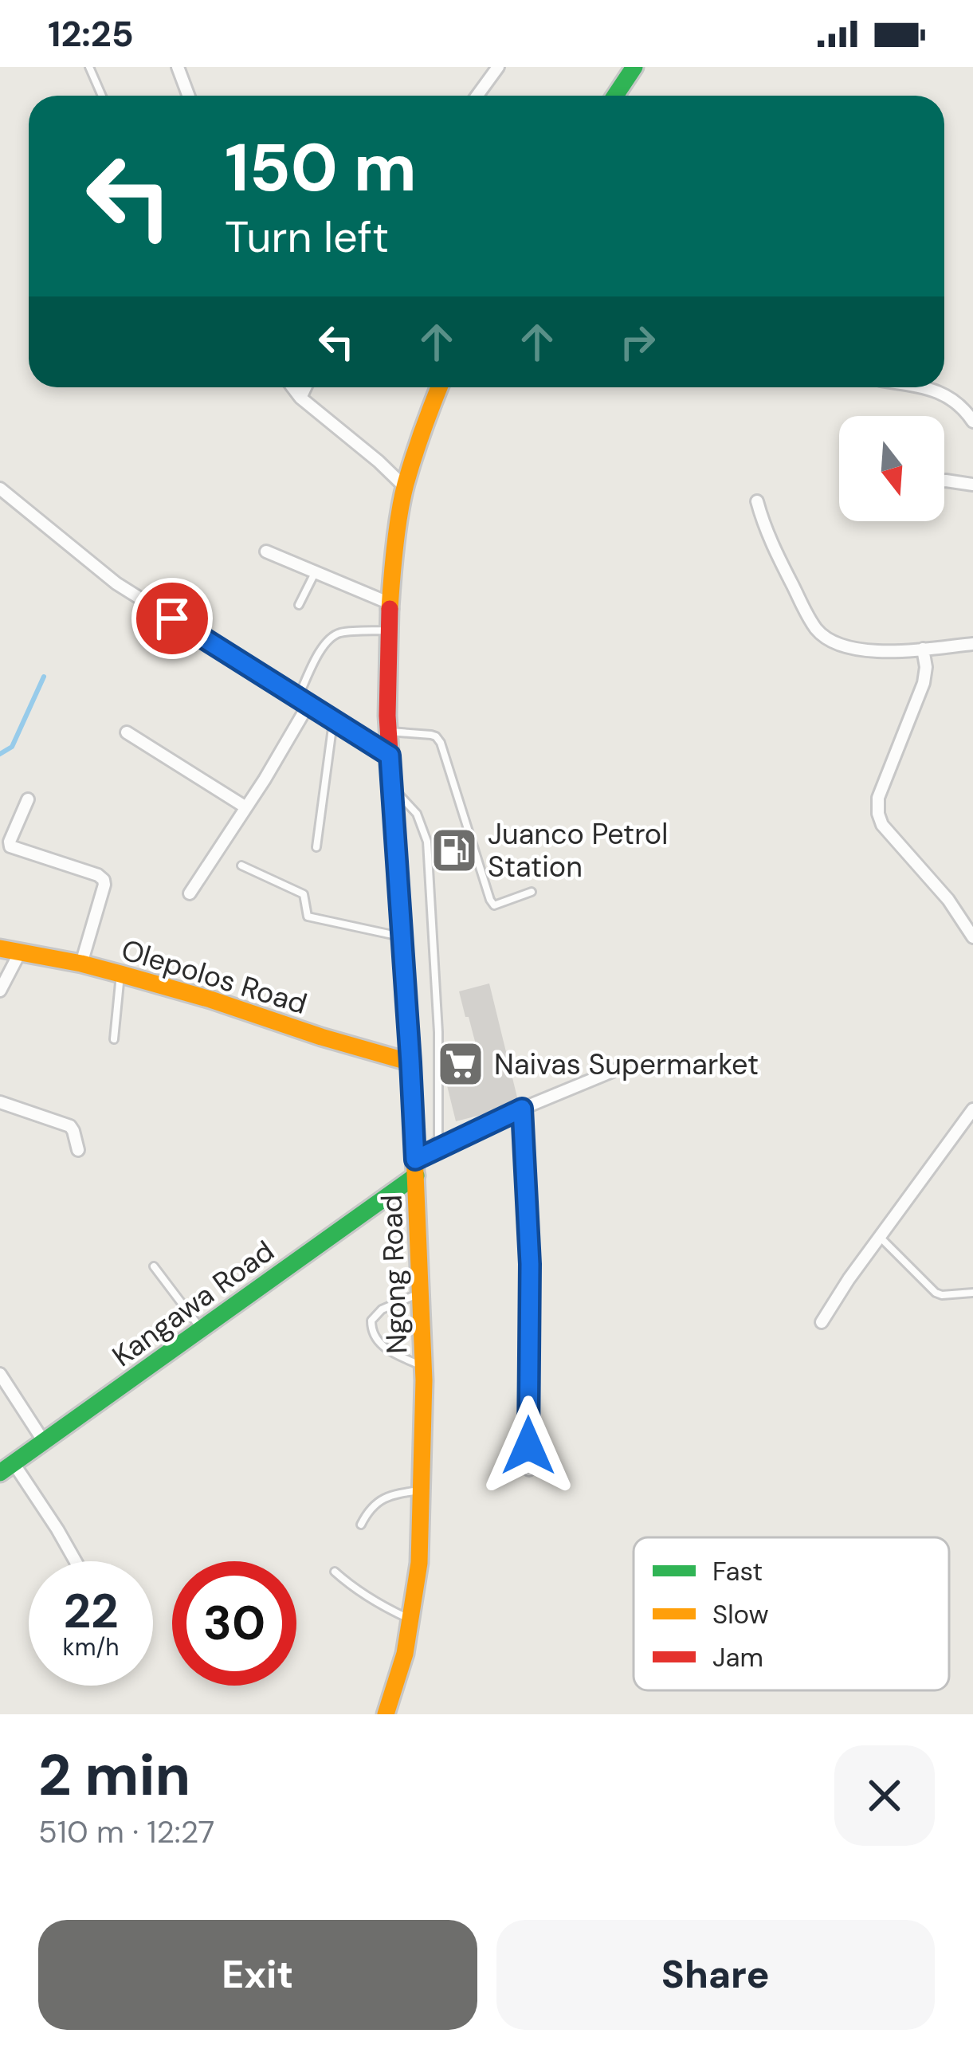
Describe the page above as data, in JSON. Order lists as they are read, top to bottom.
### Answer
{
  "streets": {
    "main road": ["Olepolos Road", "Ngong Road", "Kangawa Road"]
  },
  "crossings": [
    ["Olepolos Road", "Ngong Road"],
    ["Ngong Road", "Kangawa Road"]
  ],
  "places": {
    "fuel station": ["Juanco Petrol Station"],
    "supermarket": ["Naivas Supermarket"]
  },
  "legend": ["Fast", "Slow", "Jam"],
  "north": "bottom",
  "page": {
    "status": "12:25",
    "turn": ["150 m", "Turn left"],
    "speed": "22 km/h",
    "limit": "30",
    "heading": ["2 min", "510 m · 12:27"],
    "buttons": ["Exit", "Share"]
  }
}
